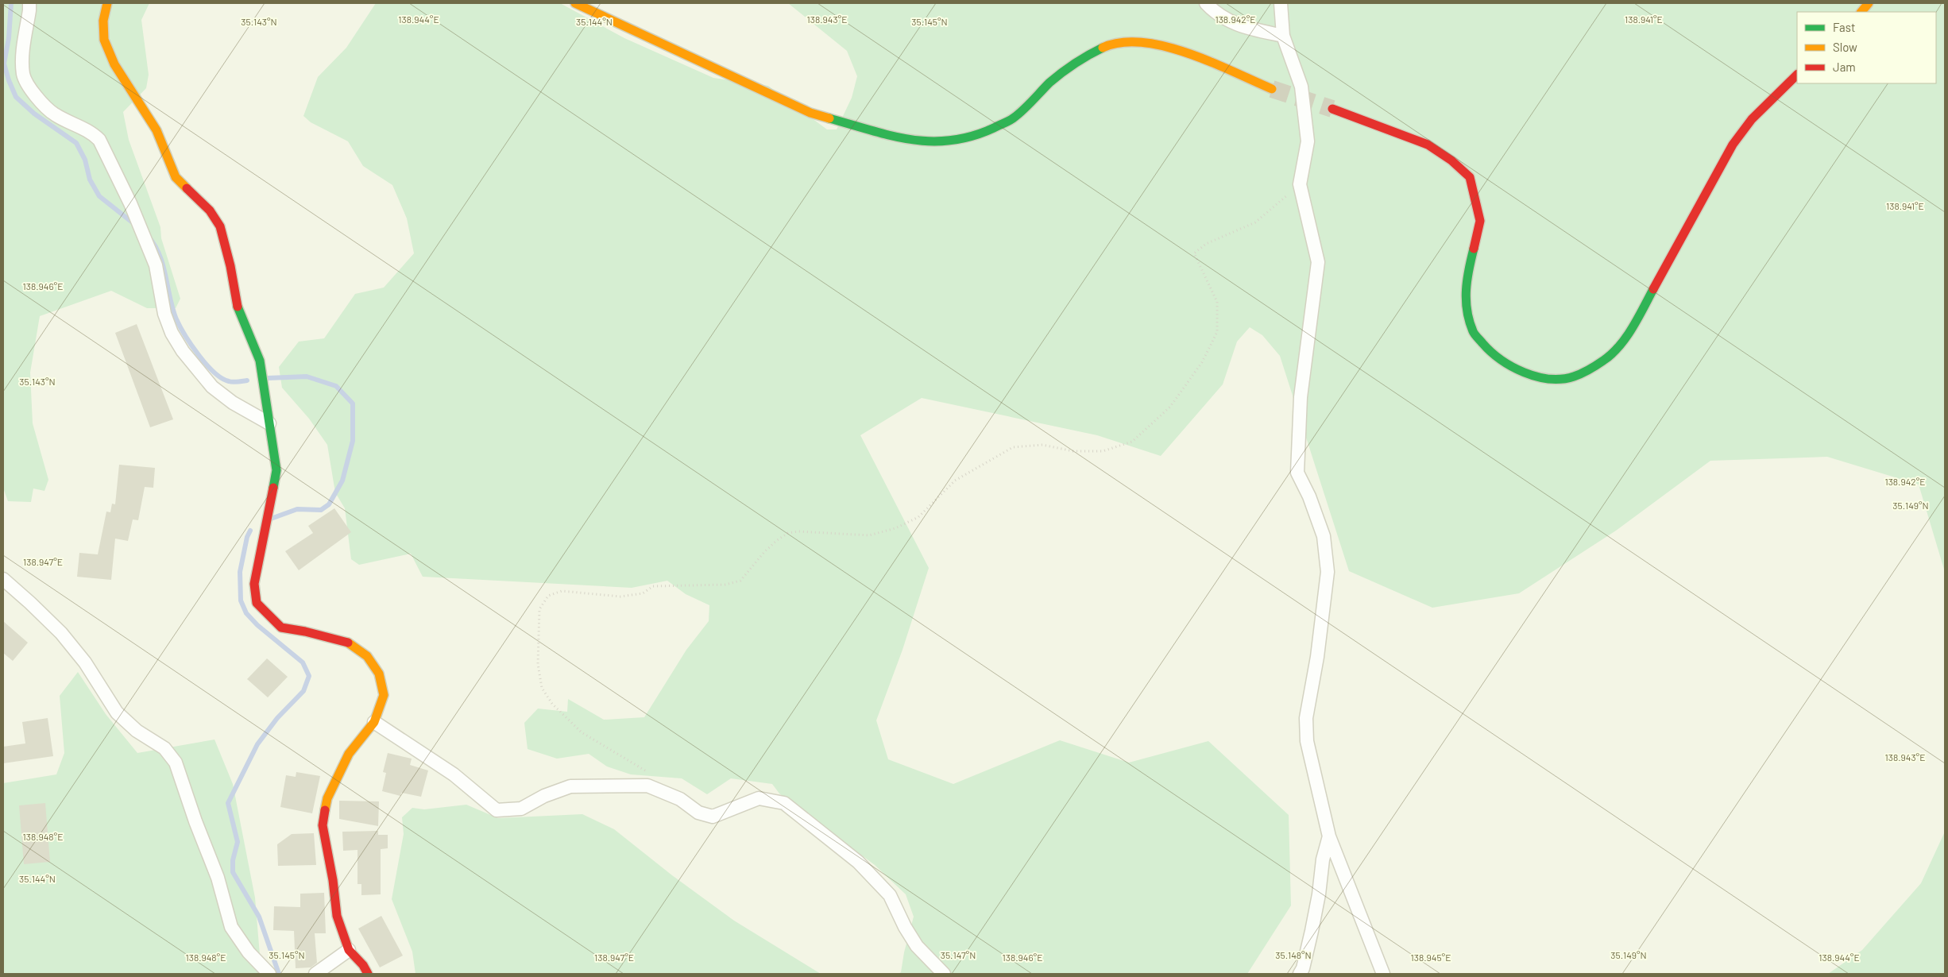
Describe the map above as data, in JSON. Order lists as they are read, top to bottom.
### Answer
{
  "legend": ["Fast", "Slow", "Jam"],
  "coordinates": [
    "138.944°E",
    "138.943°E",
    "138.941°E",
    "138.942°E",
    "35.143°N",
    "35.144°N",
    "35.145°N",
    "138.946°E",
    "35.149°N",
    "138.947°E",
    "138.948°E",
    "35.147°N",
    "35.148°N",
    "138.945°E"
  ]
}
